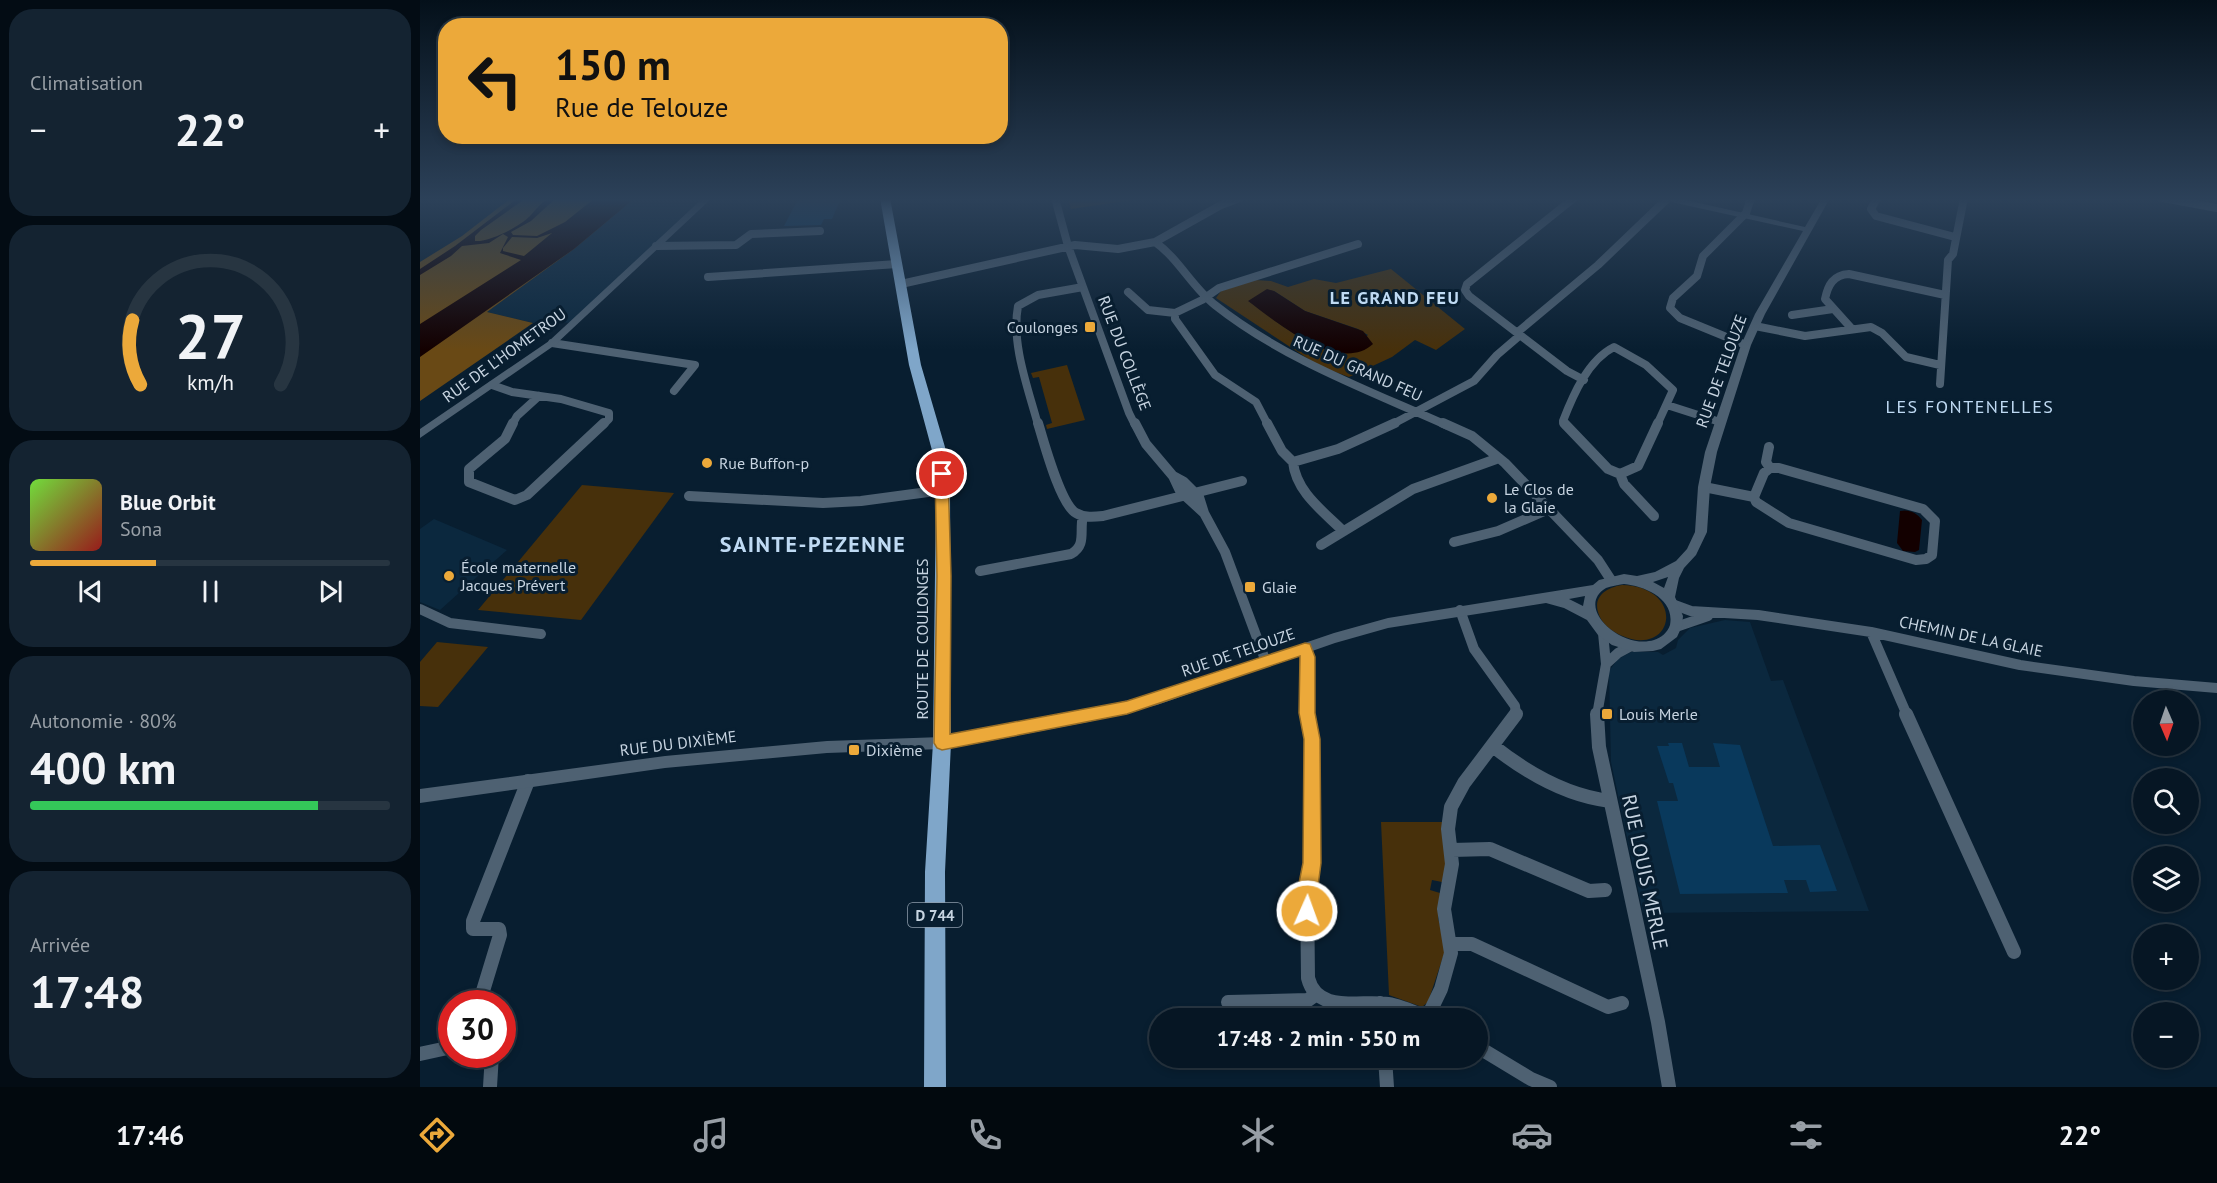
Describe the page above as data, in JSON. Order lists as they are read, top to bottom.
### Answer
{
  "streets": {
    "main road": ["ROUTE DE COULONGES", "D 744"],
    "street": [
      "RUE DU COLLÈGE",
      "RUE DE L'HOMETROU",
      "RUE DU GRAND FEU",
      "RUE DE TELOUZE",
      "CHEMIN DE LA GLAIE",
      "RUE DU DIXIÈME",
      "RUE LOUIS MERLE"
    ]
  },
  "crossings": [
    ["RUE DU COLLÈGE", "RUE DE TELOUZE"],
    ["RUE DU GRAND FEU", "RUE DE TELOUZE"],
    ["RUE DU GRAND FEU", "CHEMIN DE LA GLAIE"],
    ["RUE DU GRAND FEU", "RUE LOUIS MERLE"],
    ["RUE DE TELOUZE", "CHEMIN DE LA GLAIE"],
    ["RUE DE TELOUZE", "ROUTE DE COULONGES"],
    ["RUE DE TELOUZE", "RUE DU DIXIÈME"],
    ["RUE DE TELOUZE", "RUE LOUIS MERLE"],
    ["CHEMIN DE LA GLAIE", "RUE LOUIS MERLE"],
    ["ROUTE DE COULONGES", "RUE DU DIXIÈME"]
  ],
  "districts": ["LE GRAND FEU", "LES FONTENELLES", "SAINTE-PEZENNE"],
  "places": {
    "transit": [
      "Coulonges",
      "Glaie",
      "Louis Merle",
      "Dixième"
    ],
    "other": ["Rue Buffon-p", "Le Clos de la Glaie", "École maternelle Jacques Prévert"]
  },
  "north": "bottom",
  "page": {
    "tile": [
      "Climatisation",
      ["Autonomie · 80%", "400 km"],
      ["Arrivée", "17:48"]
    ],
    "turn": ["150 m", "Rue de Telouze"],
    "heat": ["−", "22°", "+"],
    "song": ["Blue Orbit", "Sona"],
    "map_buttons": ["+", "−"],
    "limit": "30",
    "trip": "17:48 · 2 min · 550 m",
    "tabs": ["17:46", "22°"],
    "gauge": ["27", "km/h"]
  }
}
